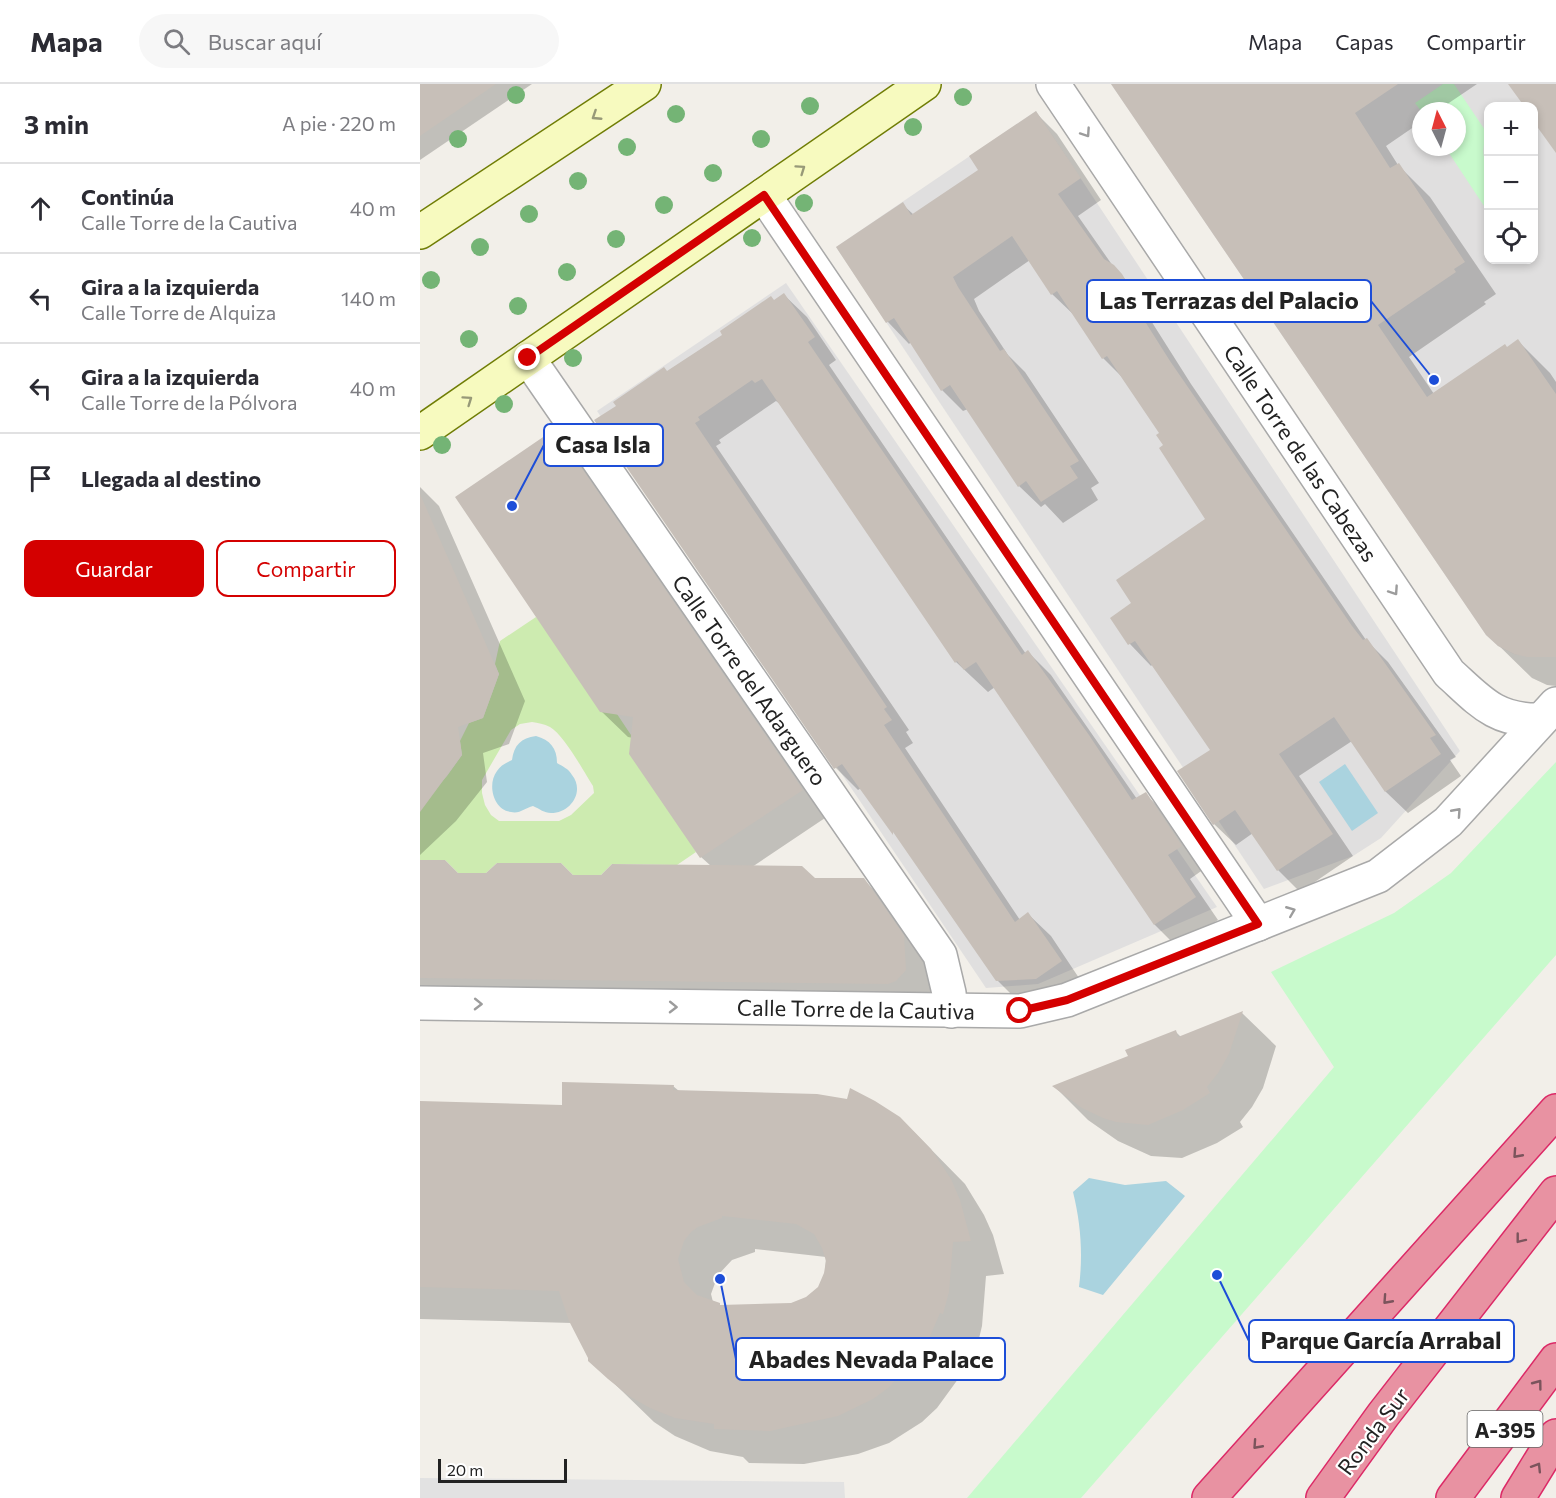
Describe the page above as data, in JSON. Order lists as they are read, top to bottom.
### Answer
{
  "streets": {
    "highway": ["A-395", "Ronda Sur"],
    "street": ["Calle Torre de las Cabezas", "Calle Torre del Adarguero", "Calle Torre de la Cautiva"]
  },
  "crossings": [
    ["Calle Torre de las Cabezas", "Calle Torre de la Cautiva"],
    ["Calle Torre del Adarguero", "Calle Torre de la Cautiva"]
  ],
  "one_way": ["Calle Torre de las Cabezas", "Calle Torre de la Cautiva"],
  "places": [
    "Las Terrazas del Palacio",
    "Casa Isla",
    "Parque García Arrabal",
    "Abades Nevada Palace"
  ],
  "scale_bar": "20 m",
  "north": "top",
  "page": {
    "header": "Mapa",
    "search": "Buscar aquí",
    "nav": ["Mapa", "Capas", "Compartir"],
    "heading": ["3 min", "A pie · 220 m"],
    "map_buttons": ["+", "−"],
    "list": [
      ["Continúa", "Calle Torre de la Cautiva", "40 m"],
      ["Gira a la izquierda", "Calle Torre de Alquiza", "140 m"],
      ["Gira a la izquierda", "Calle Torre de la Pólvora", "40 m"],
      "Llegada al destino"
    ],
    "buttons": ["Guardar", "Compartir"],
    "scale": "20 m"
  }
}
